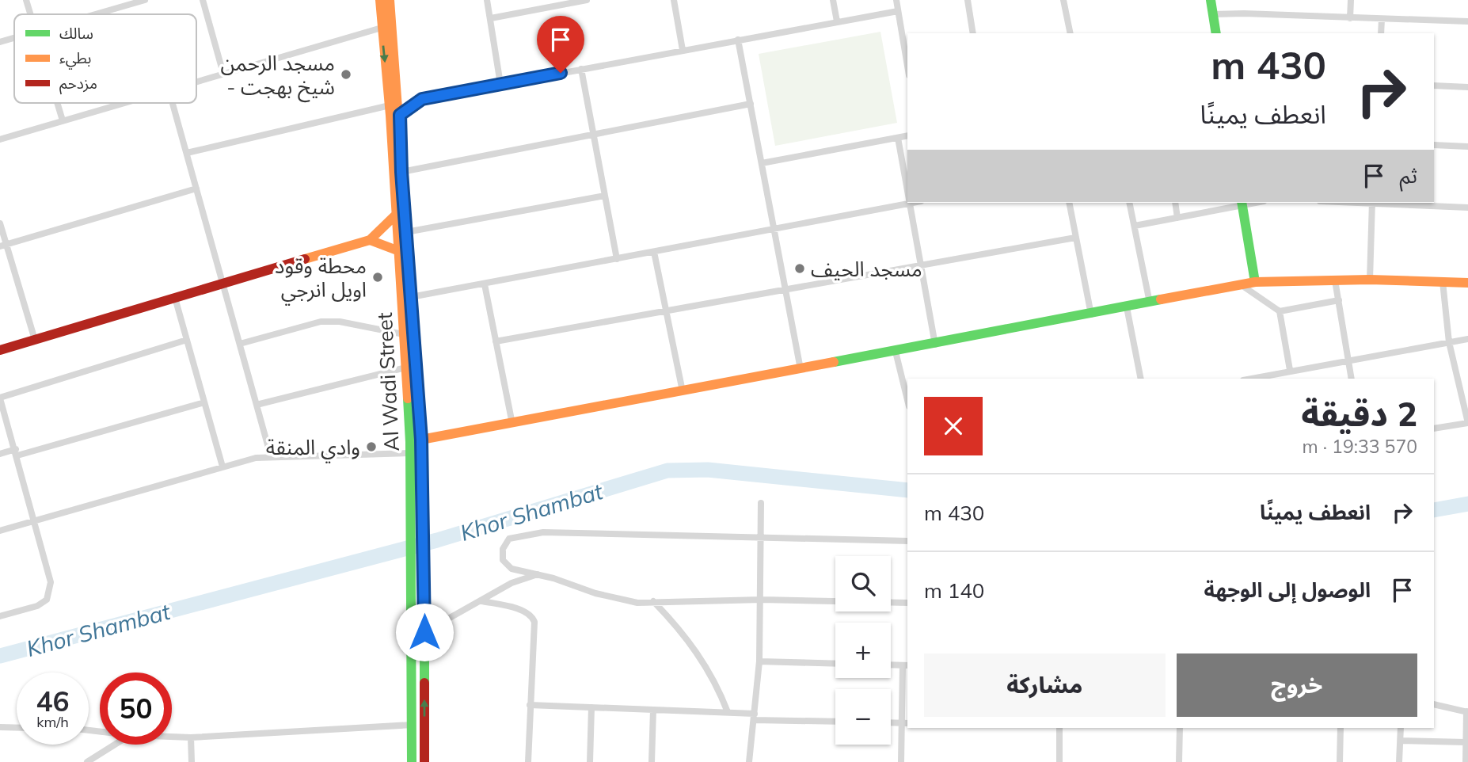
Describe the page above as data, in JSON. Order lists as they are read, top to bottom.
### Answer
{
  "streets": {
    "street": ["Al Wadi Street"]
  },
  "water": ["Khor Shambat"],
  "places": [
    "مسجد الرحمن - شيخ بهجت",
    "مسجد الحيف",
    "محطة وقود اويل انرجي",
    "وادي المنقة"
  ],
  "legend": ["سالك", "بطيء", "مزدحم"],
  "page": {
    "turn": ["430 m", "انعطف يمينًا"],
    "then": "ثم",
    "heading": ["2 دقيقة", "570 m · 19:33"],
    "list": [
      {
        "name": "انعطف يمينًا",
        "value": "430 m"
      },
      {
        "name": "الوصول إلى الوجهة",
        "value": "140 m"
      }
    ],
    "map_buttons": ["+", "−"],
    "buttons": ["خروج", "مشاركة"],
    "speed": "46 km/h",
    "limit": "50"
  }
}
